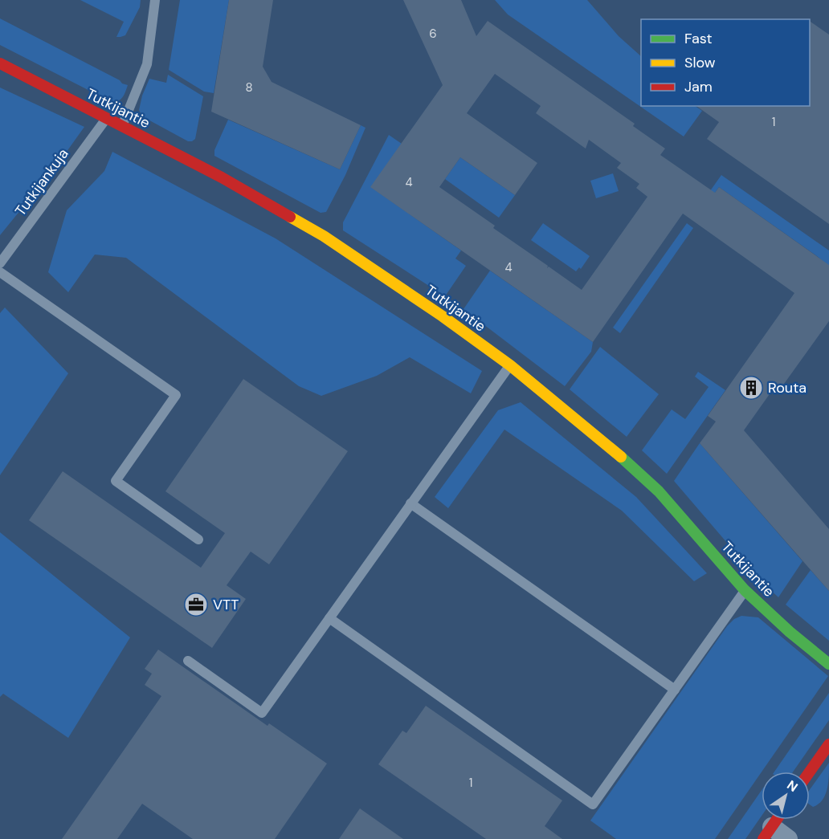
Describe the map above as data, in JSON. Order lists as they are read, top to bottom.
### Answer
{
  "streets": {
    "street": ["Tutkijantie"],
    "lane": ["Tutkijankuja"]
  },
  "crossings": [
    ["Tutkijantie", "Tutkijankuja"]
  ],
  "places": {
    "building": ["Routa"],
    "office": ["VTT"]
  },
  "house_numbers": [
    "6",
    "8",
    "1",
    "4",
    "4",
    "1"
  ],
  "legend": ["Fast", "Slow", "Jam"],
  "north": "top right"
}
